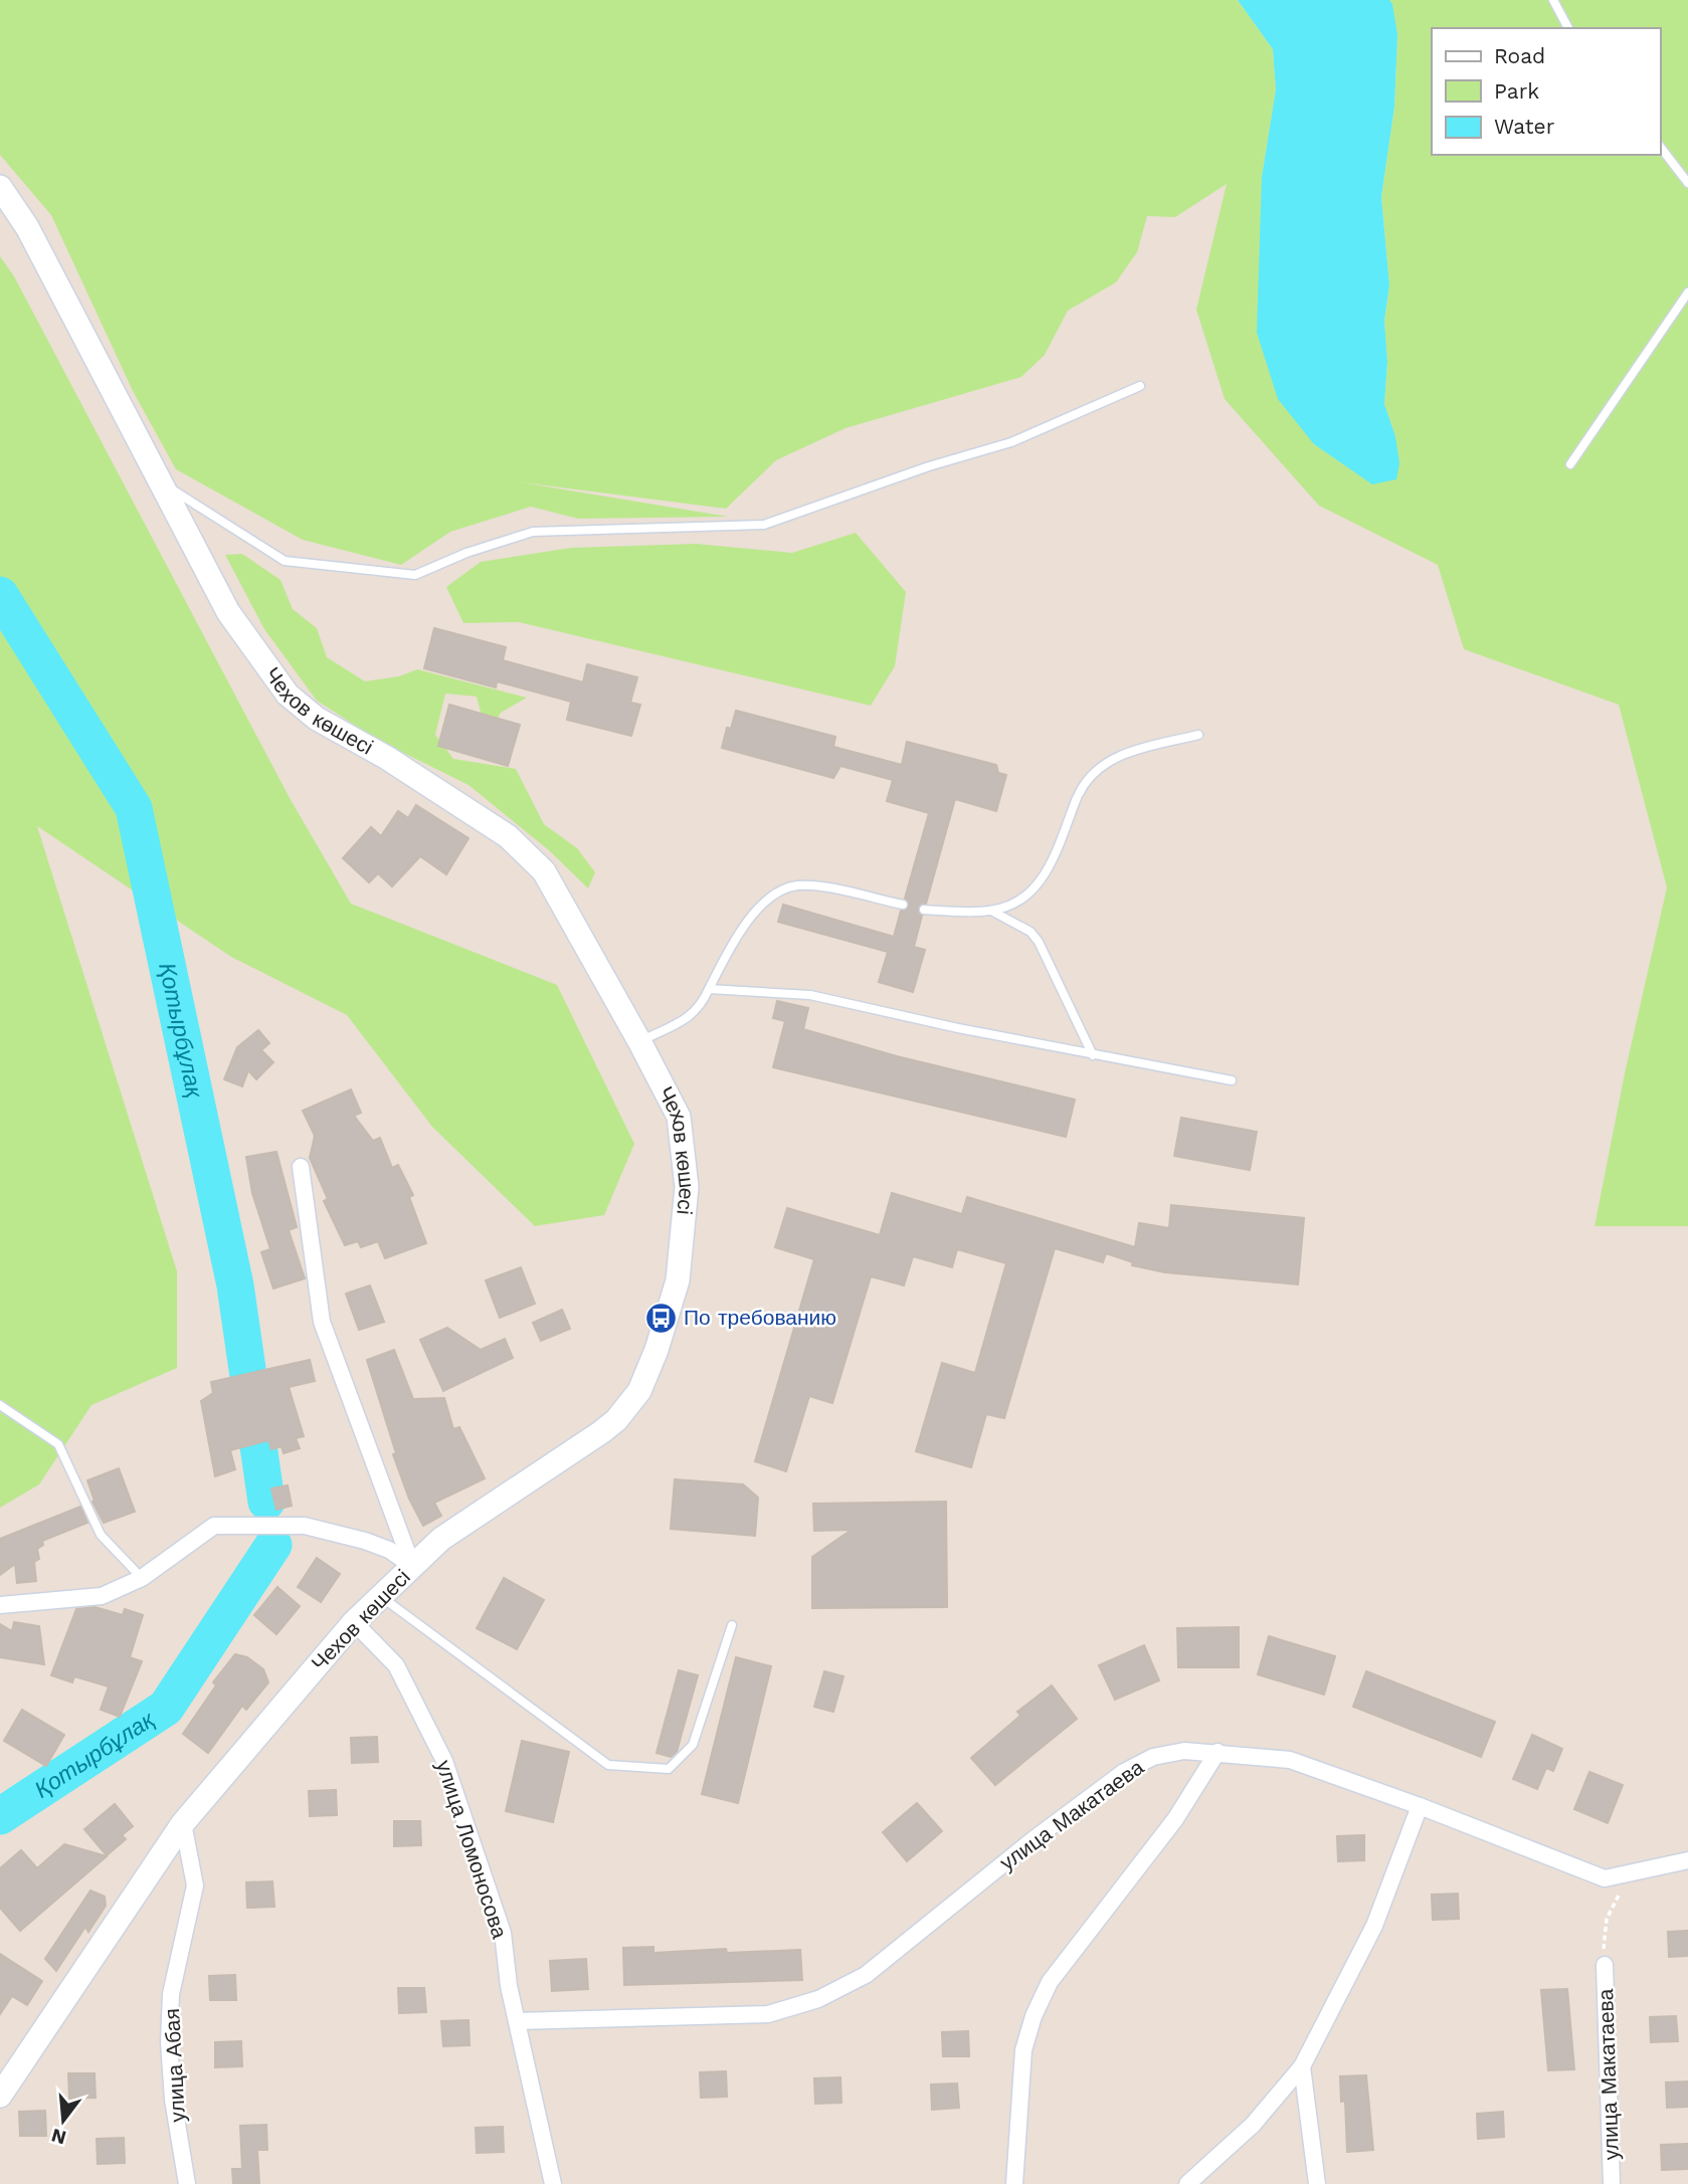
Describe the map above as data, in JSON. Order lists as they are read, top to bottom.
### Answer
{
  "streets": {
    "main road": ["Чехов көшесі"],
    "street": ["улица Макатаева", "улица Ломоносова", "улица Абая"]
  },
  "crossings": [
    ["Чехов көшесі", "улица Ломоносова"],
    ["Чехов көшесі", "улица Абая"],
    ["улица Макатаева", "улица Ломоносова"]
  ],
  "water": ["Қотырбұлақ"],
  "places": {
    "bus stop": ["По требованию"]
  },
  "legend": ["Road", "Park", "Water"],
  "north": "bottom"
}
